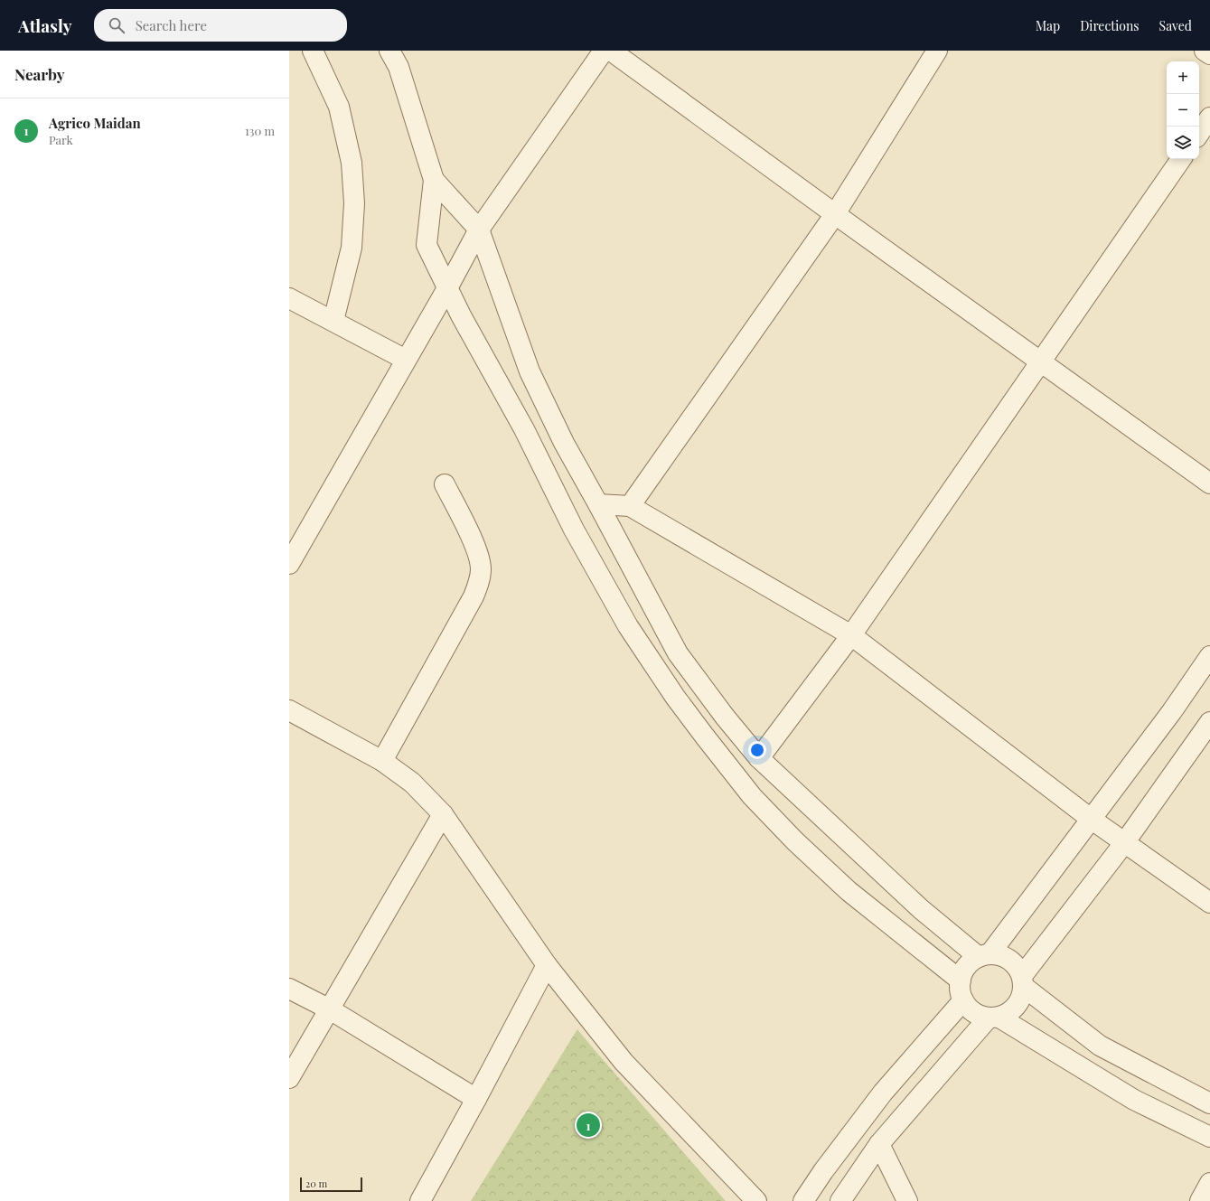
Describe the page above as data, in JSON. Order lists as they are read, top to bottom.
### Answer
{
  "scale_bar": "20 m",
  "page": {
    "header": "Atlasly",
    "search": "Search here",
    "nav": ["Map", "Directions", "Saved"],
    "heading": "Nearby",
    "map_buttons": ["+", "−"],
    "list": [
      {
        "mark": "1",
        "name": "Agrico Maidan",
        "note": "Park",
        "value": "130 m"
      }
    ],
    "pins": "1",
    "scale": "20 m"
  }
}
